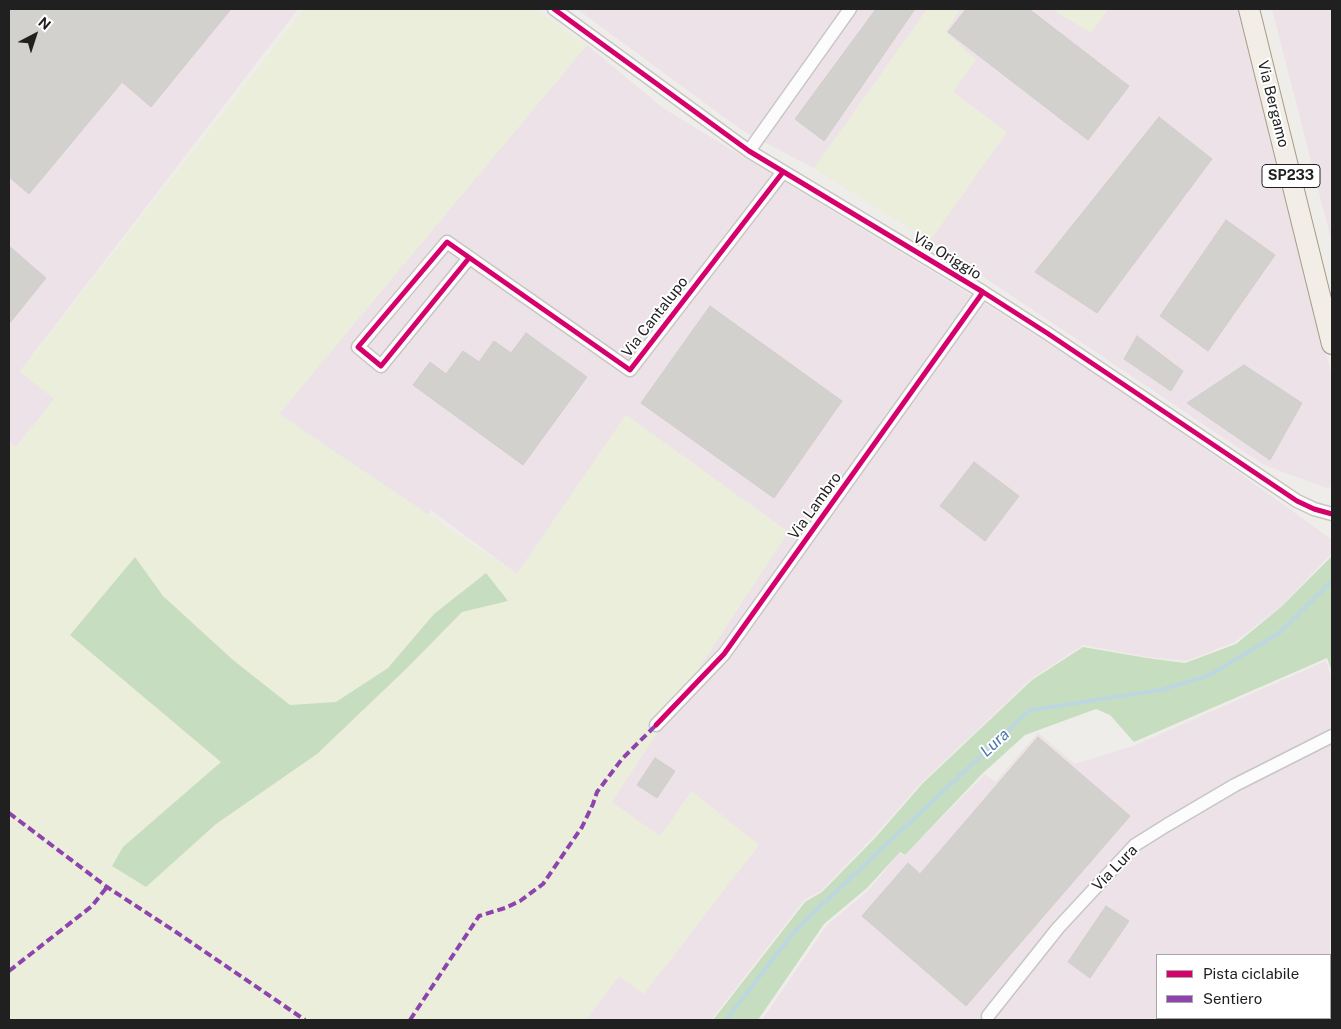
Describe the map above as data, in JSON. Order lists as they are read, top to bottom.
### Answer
{
  "streets": {
    "main road": ["Via Bergamo", "SP233"],
    "street": [
      "Via Origgio",
      "Via Cantalupo",
      "Via Lambro",
      "Via Lura"
    ]
  },
  "crossings": [
    ["Via Origgio", "Via Cantalupo"],
    ["Via Origgio", "Via Lambro"]
  ],
  "water": ["Lura"],
  "legend": ["Pista ciclabile", "Sentiero"],
  "north": "top right"
}
